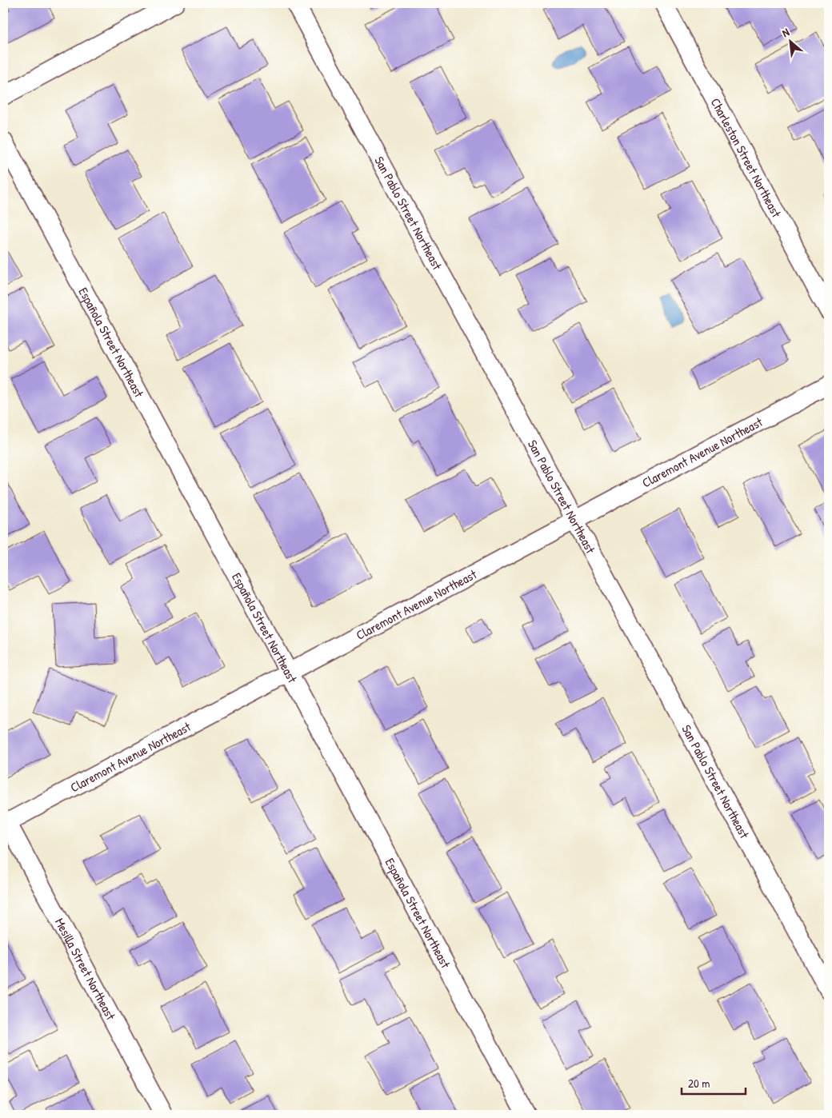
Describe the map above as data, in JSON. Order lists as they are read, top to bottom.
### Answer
{
  "streets": {
    "street": [
      "Charleston Street Northeast",
      "San Pablo Street Northeast",
      "Española Street Northeast",
      "Claremont Avenue Northeast",
      "Mesilla Street Northeast"
    ]
  },
  "crossings": [
    ["San Pablo Street Northeast", "Claremont Avenue Northeast"],
    ["Española Street Northeast", "Claremont Avenue Northeast"],
    ["Claremont Avenue Northeast", "Mesilla Street Northeast"]
  ],
  "scale_bar": "20 m",
  "north": "top left"
}
